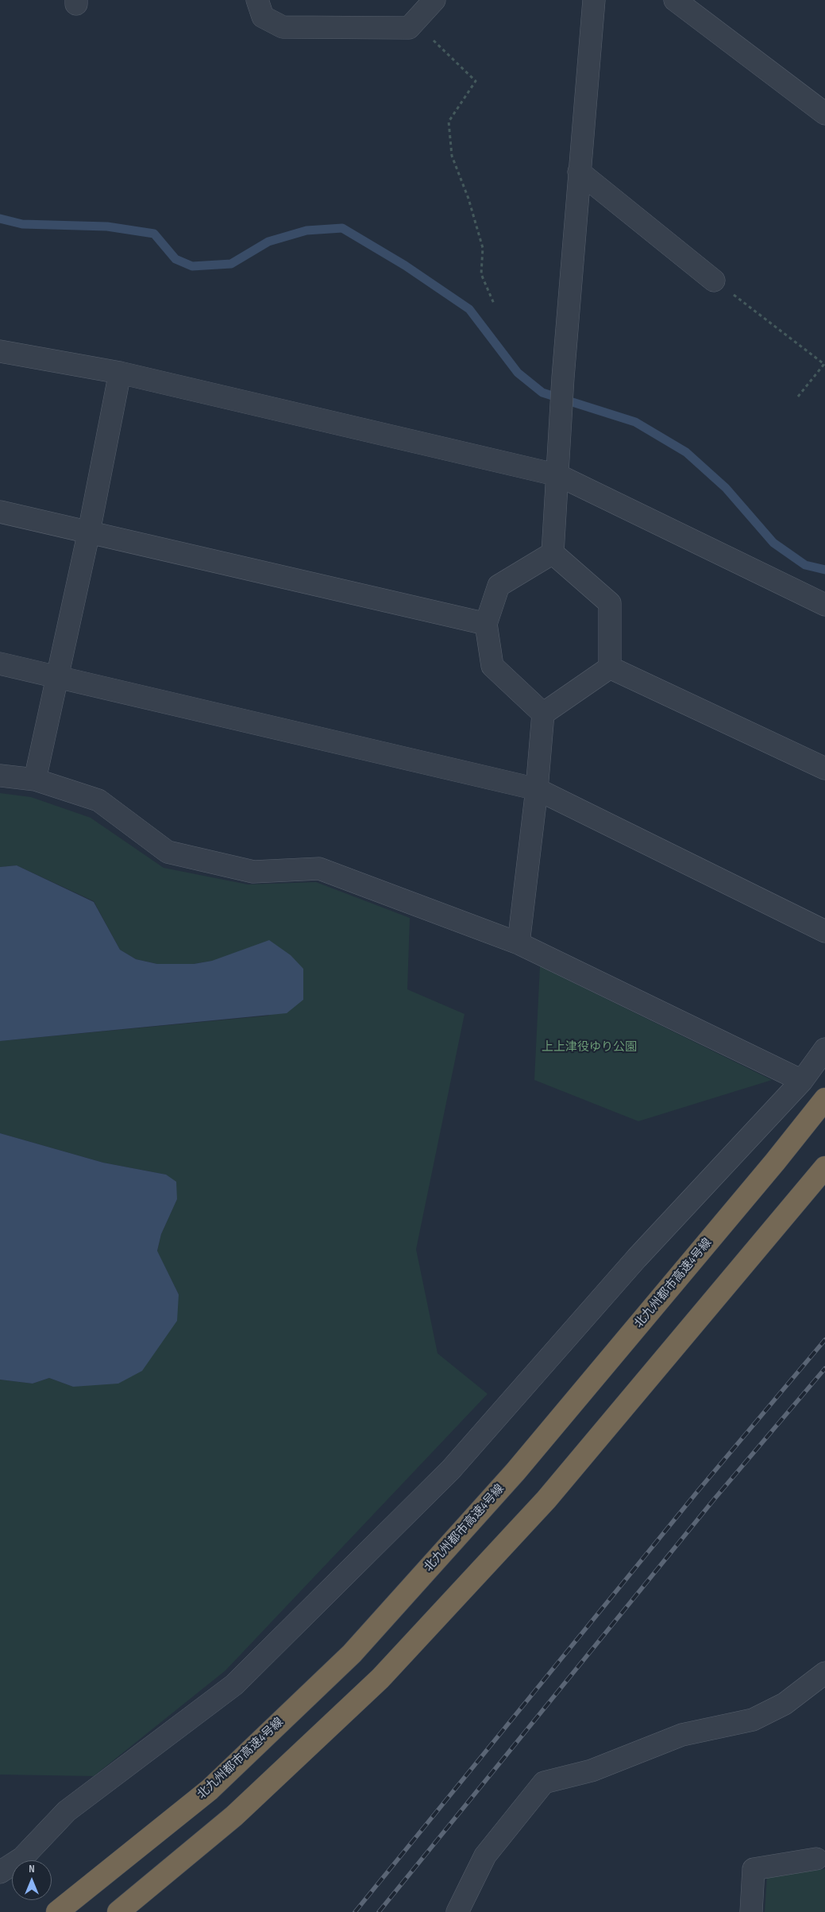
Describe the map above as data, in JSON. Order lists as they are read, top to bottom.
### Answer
{
  "streets": {
    "highway": ["北九州都市高速4号線"]
  },
  "parks": ["上上津役ゆり公園"],
  "north": "top"
}
